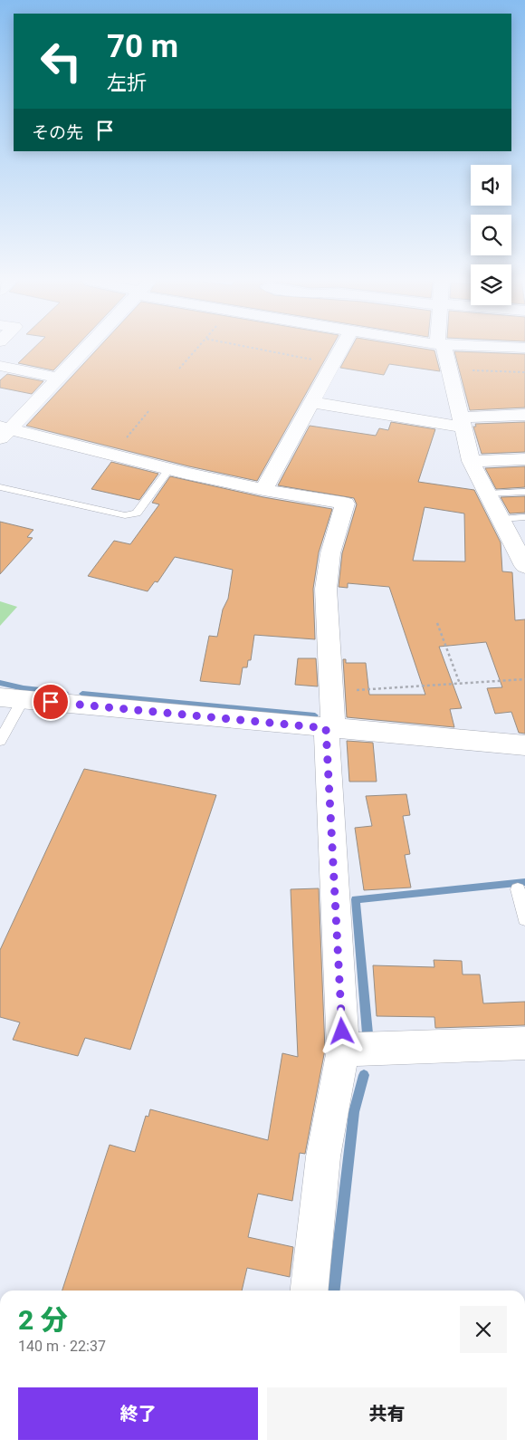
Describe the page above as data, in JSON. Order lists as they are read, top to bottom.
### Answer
{
  "page": {
    "turn": ["70 m", "左折"],
    "then": "その先",
    "heading": ["2 分", "140 m · 22:37"],
    "buttons": ["終了", "共有"]
  }
}
